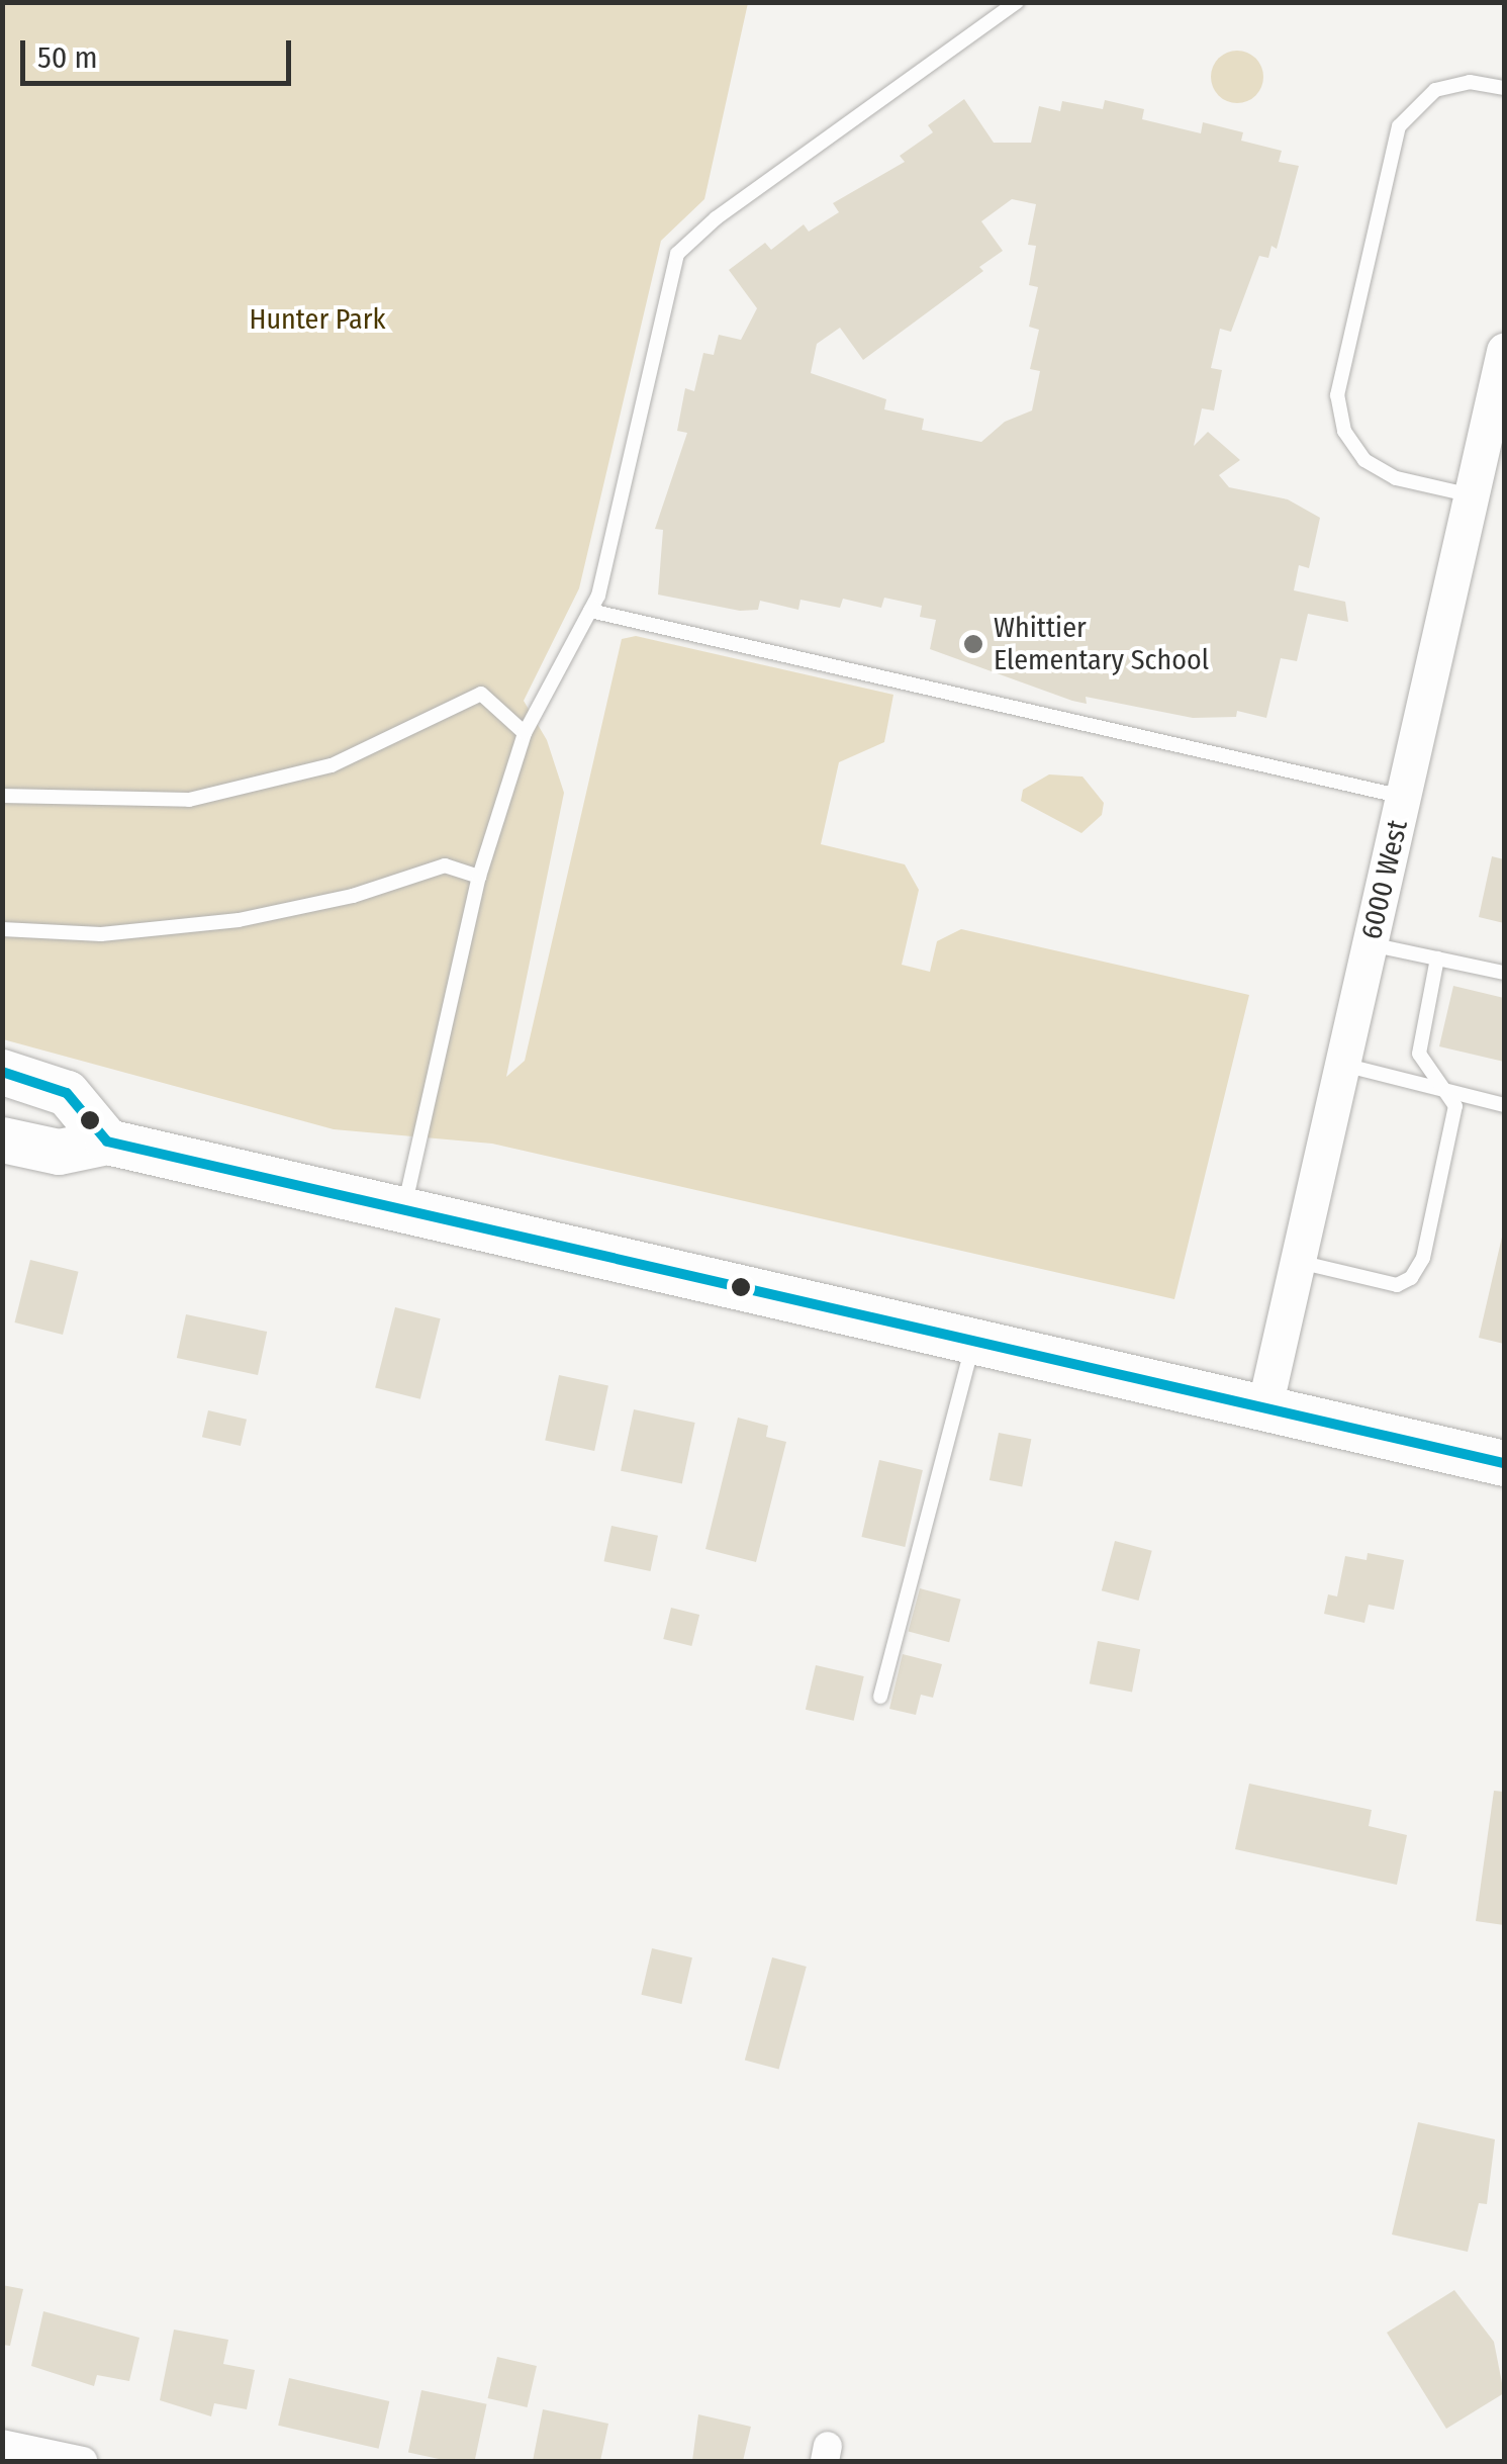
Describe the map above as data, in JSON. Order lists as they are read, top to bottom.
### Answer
{
  "streets": {
    "street": ["6000 West"]
  },
  "parks": ["Hunter Park"],
  "places": ["Whittier Elementary School"],
  "scale_bar": "50 m"
}
